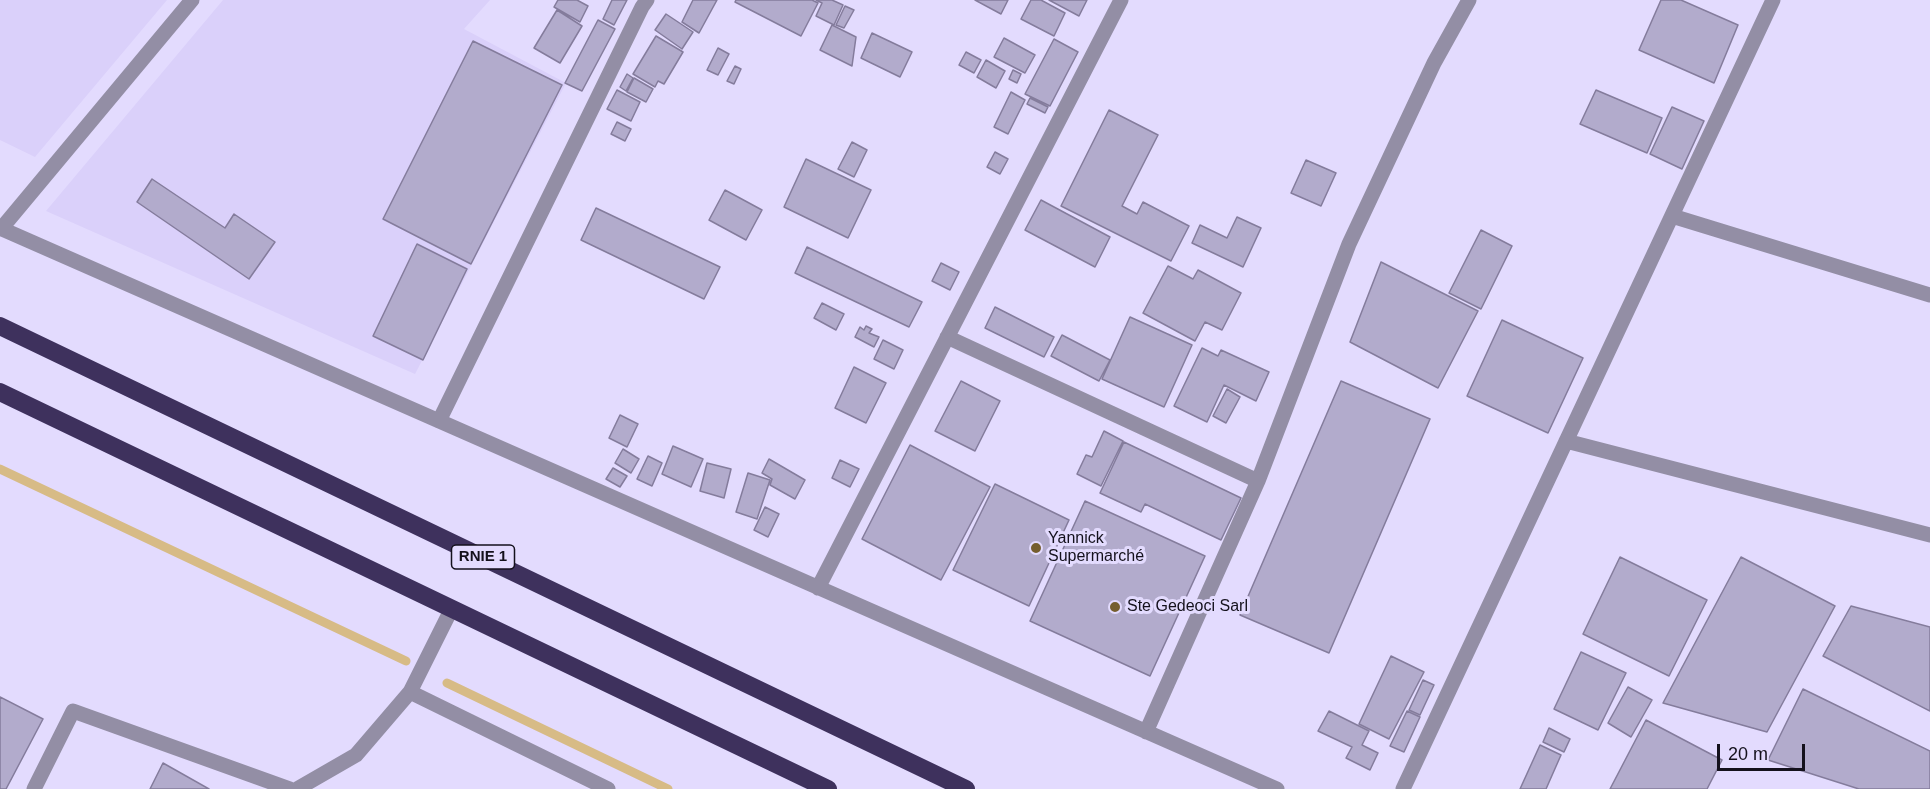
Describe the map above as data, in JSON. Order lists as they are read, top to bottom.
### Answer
{
  "streets": {
    "highway": ["RNIE 1"]
  },
  "places": ["Yannick Supermarché", "Ste Gedeoci Sarl"],
  "scale_bar": "20 m"
}
